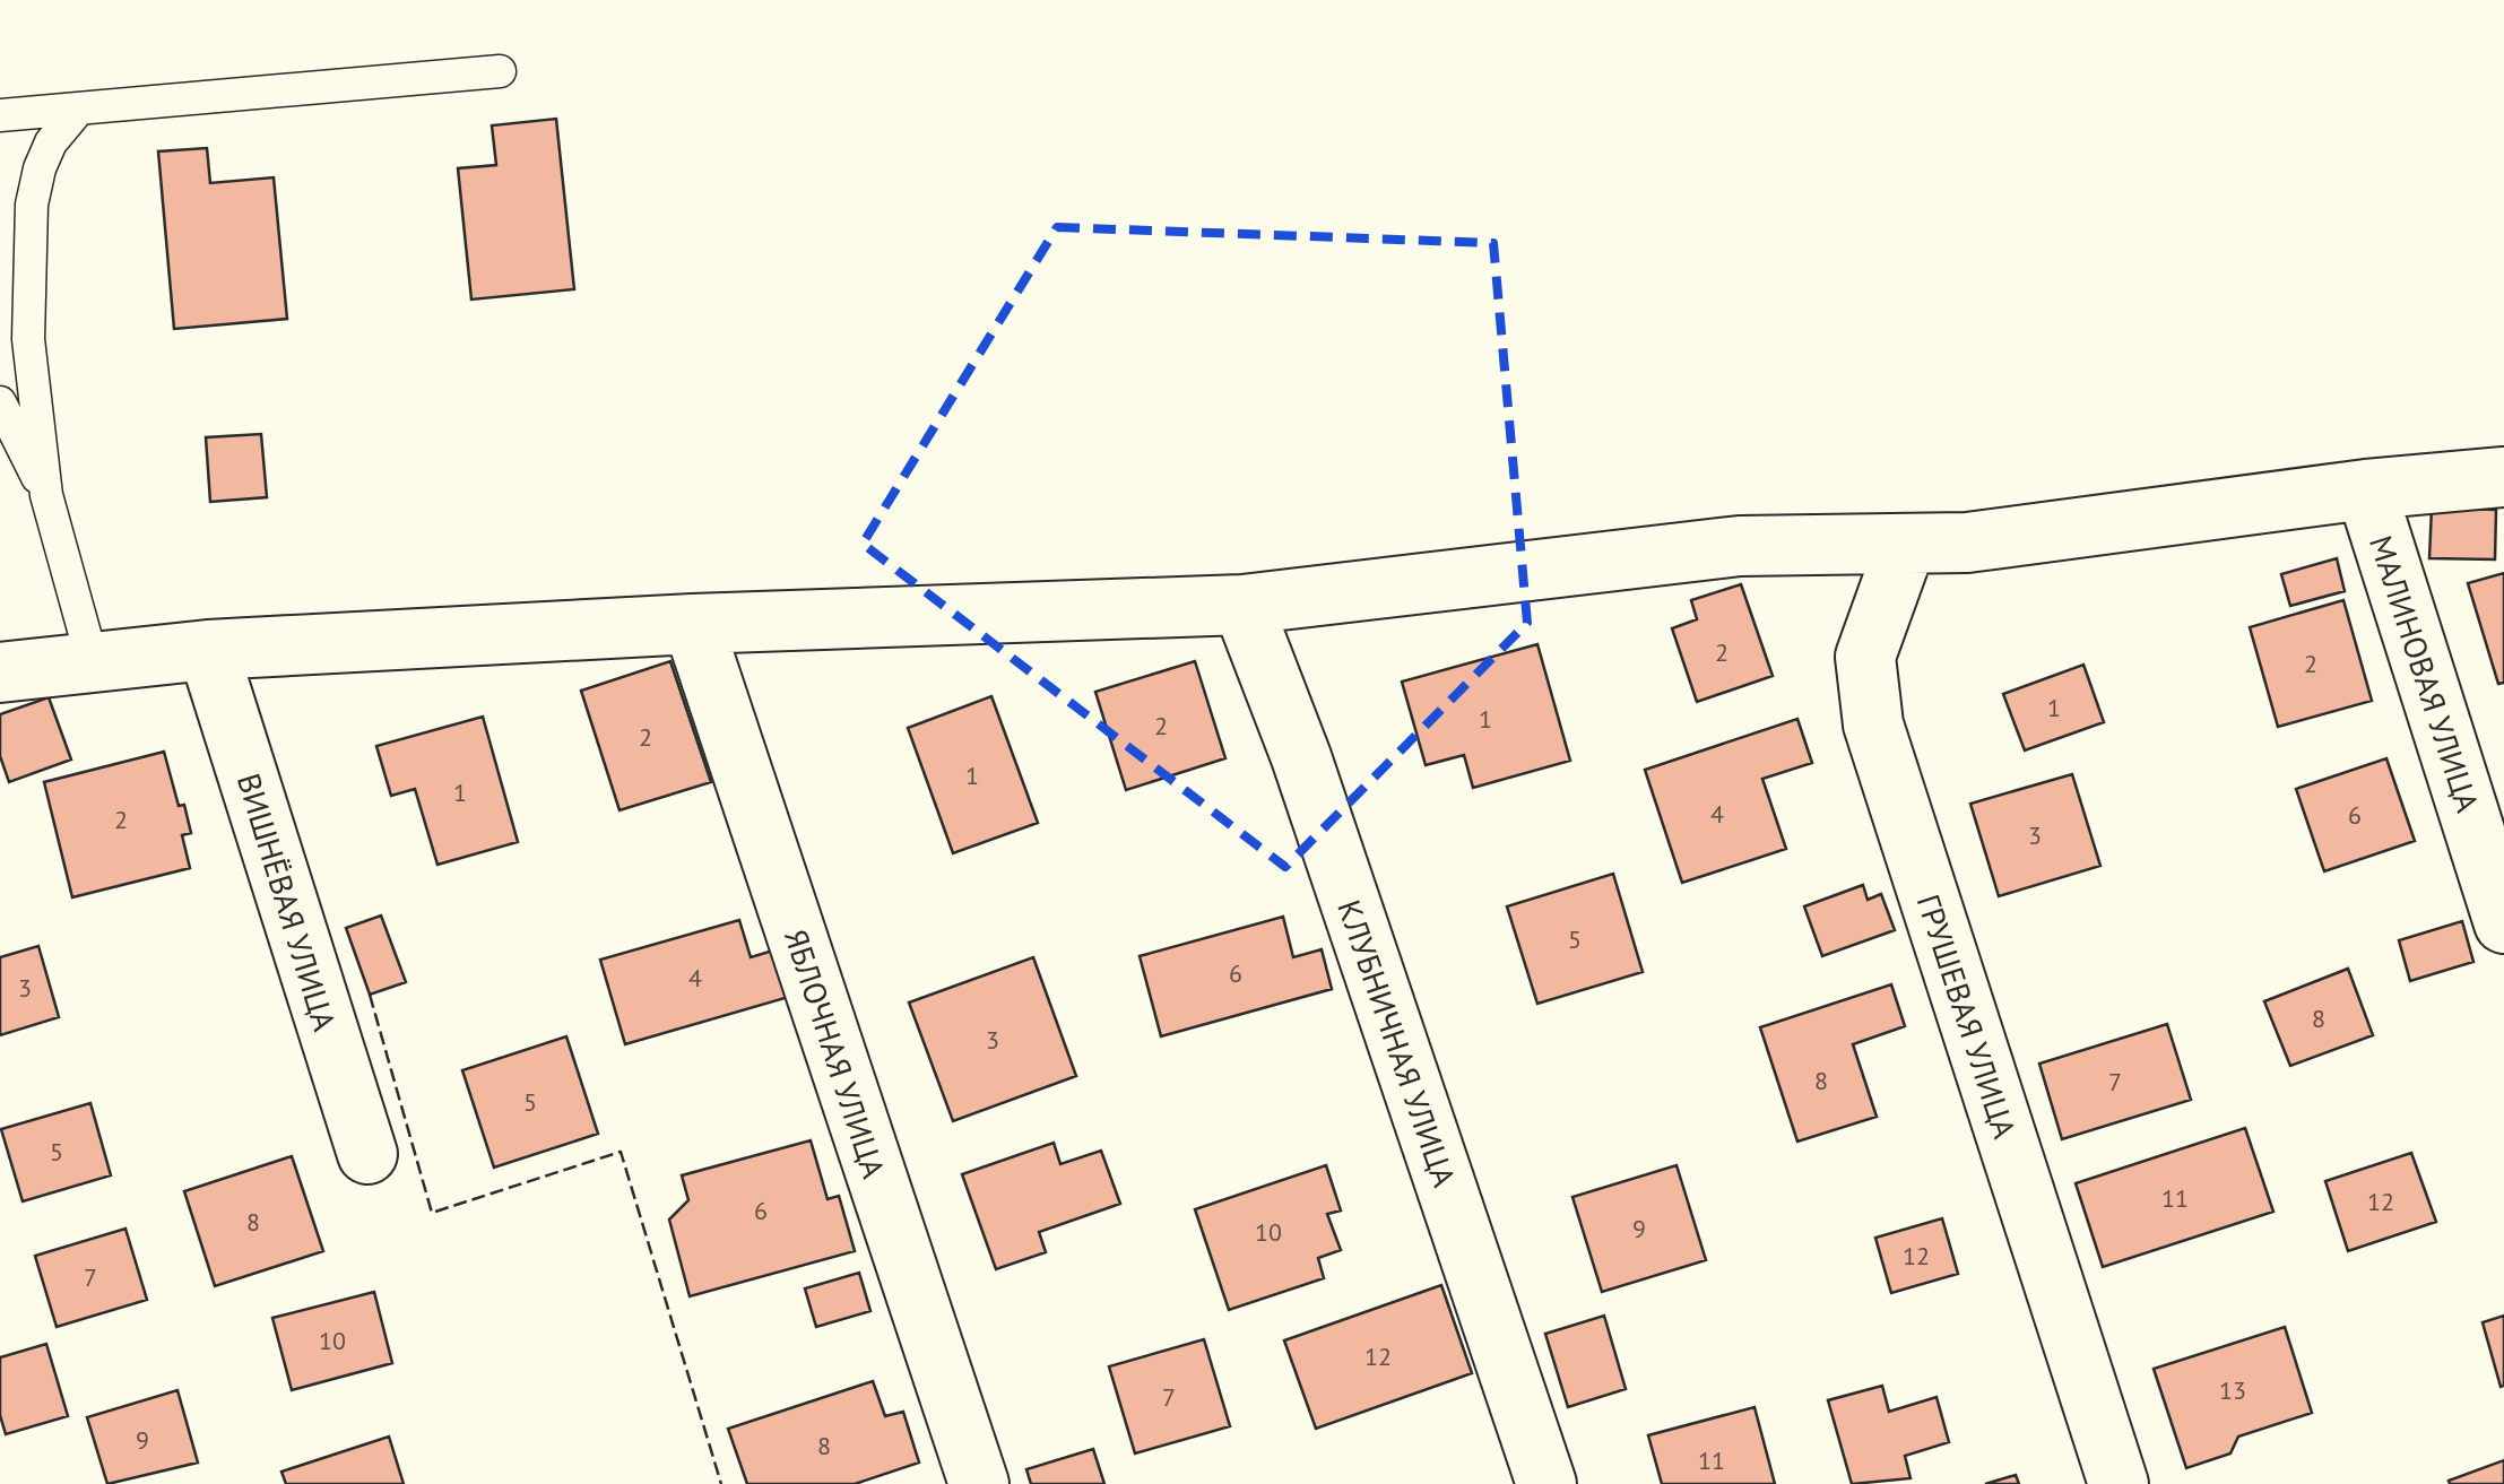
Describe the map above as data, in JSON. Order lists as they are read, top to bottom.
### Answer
{
  "streets": {
    "street": [
      "МАЛИНОВАЯ УЛИЦА",
      "ВИШНЁВАЯ УЛИЦА",
      "ГРУШЕВАЯ УЛИЦА",
      "КЛУБНИЧНАЯ УЛИЦА",
      "ЯБЛОЧНАЯ УЛИЦА"
    ]
  },
  "house_numbers": [
    "2",
    "2",
    "1",
    "1",
    "2",
    "2",
    "1",
    "1",
    "4",
    "6",
    "2",
    "3",
    "5",
    "6",
    "4",
    "3",
    "8",
    "3",
    "8",
    "7",
    "5",
    "5",
    "11",
    "12",
    "6",
    "8",
    "9",
    "10",
    "12",
    "7",
    "10",
    "12",
    "13",
    "7",
    "9",
    "8",
    "11"
  ]
}
